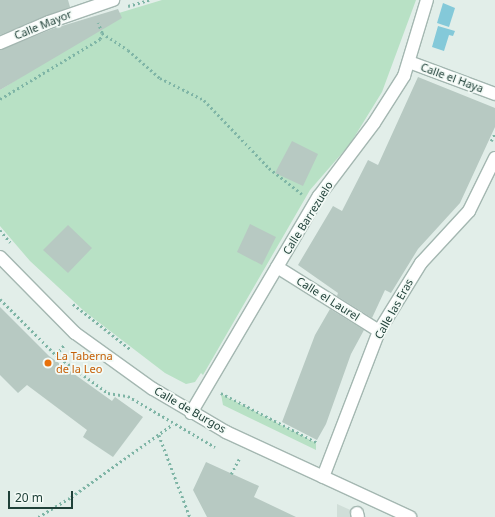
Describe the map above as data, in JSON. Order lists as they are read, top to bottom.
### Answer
{
  "streets": {
    "street": [
      "Calle Mayor",
      "Calle el Haya",
      "Calle Barrezuelo",
      "Calle el Laurel",
      "Calle las Eras",
      "Calle de Burgos"
    ]
  },
  "crossings": [
    ["Calle el Haya", "Calle Barrezuelo"],
    ["Calle Barrezuelo", "Calle el Laurel"],
    ["Calle Barrezuelo", "Calle de Burgos"],
    ["Calle el Laurel", "Calle las Eras"],
    ["Calle las Eras", "Calle de Burgos"]
  ],
  "places": ["La Taberna de la Leo"],
  "scale_bar": "20 m"
}
